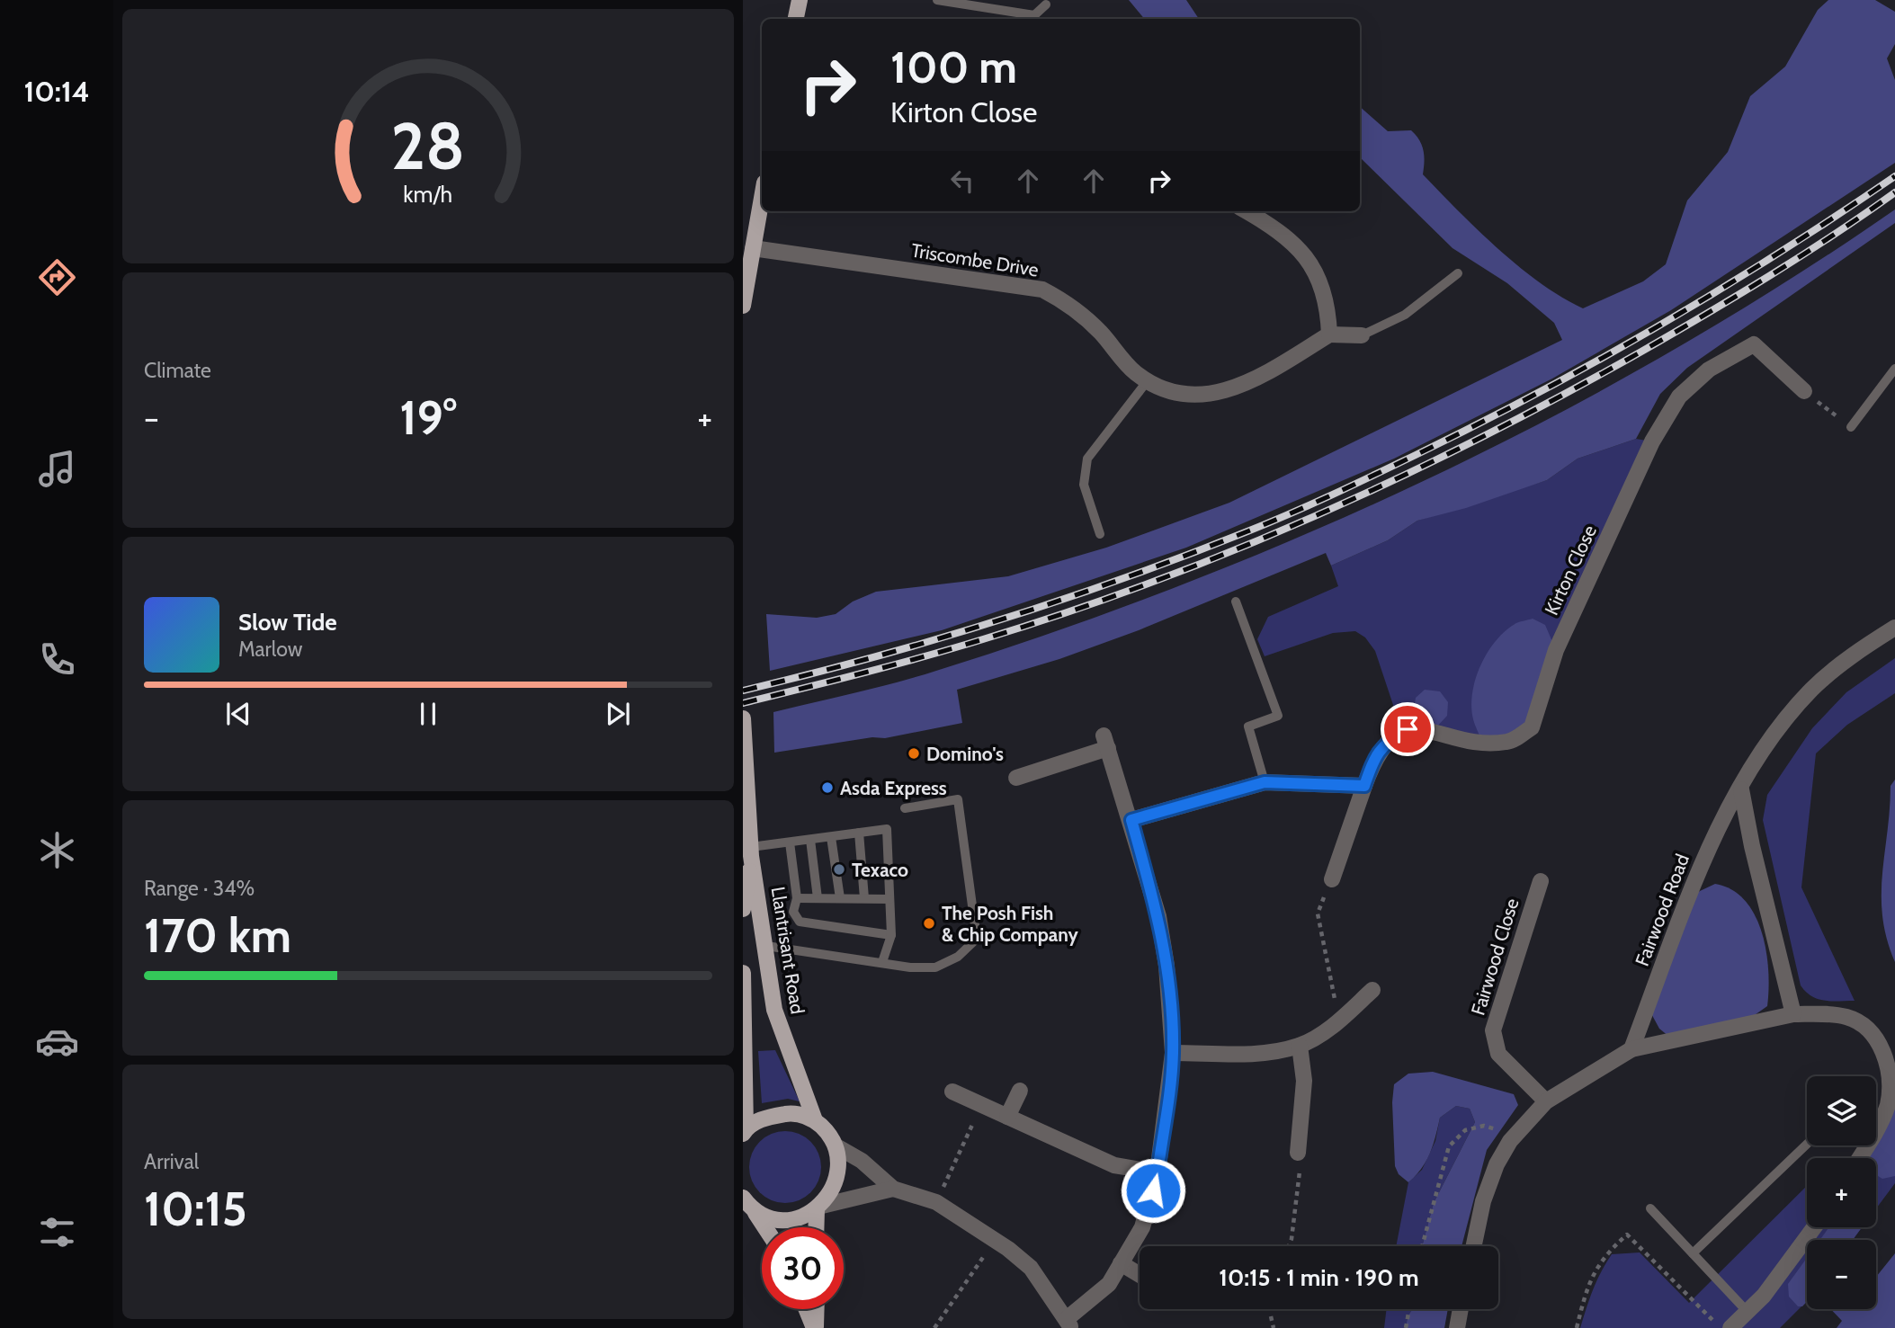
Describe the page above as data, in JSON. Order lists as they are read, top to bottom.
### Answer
{
  "streets": {
    "main road": ["Llantrisant Road"],
    "street": [
      "Triscombe Drive",
      "Kirton Close",
      "Fairwood Road",
      "Fairwood Close"
    ]
  },
  "places": [
    "Domino's",
    "Asda Express",
    "Texaco",
    "The Posh Fish & Chip Company"
  ],
  "page": {
    "tabs": "10:14",
    "turn": ["100 m", "Kirton Close"],
    "tile": [
      "Climate",
      ["Range · 34%", "170 km"],
      ["Arrival", "10:15"]
    ],
    "heat": ["−", "19°", "+"],
    "song": ["Slow Tide", "Marlow"],
    "map_buttons": ["+", "−"],
    "limit": "30",
    "trip": "10:15 · 1 min · 190 m",
    "gauge": ["28", "km/h"]
  }
}
